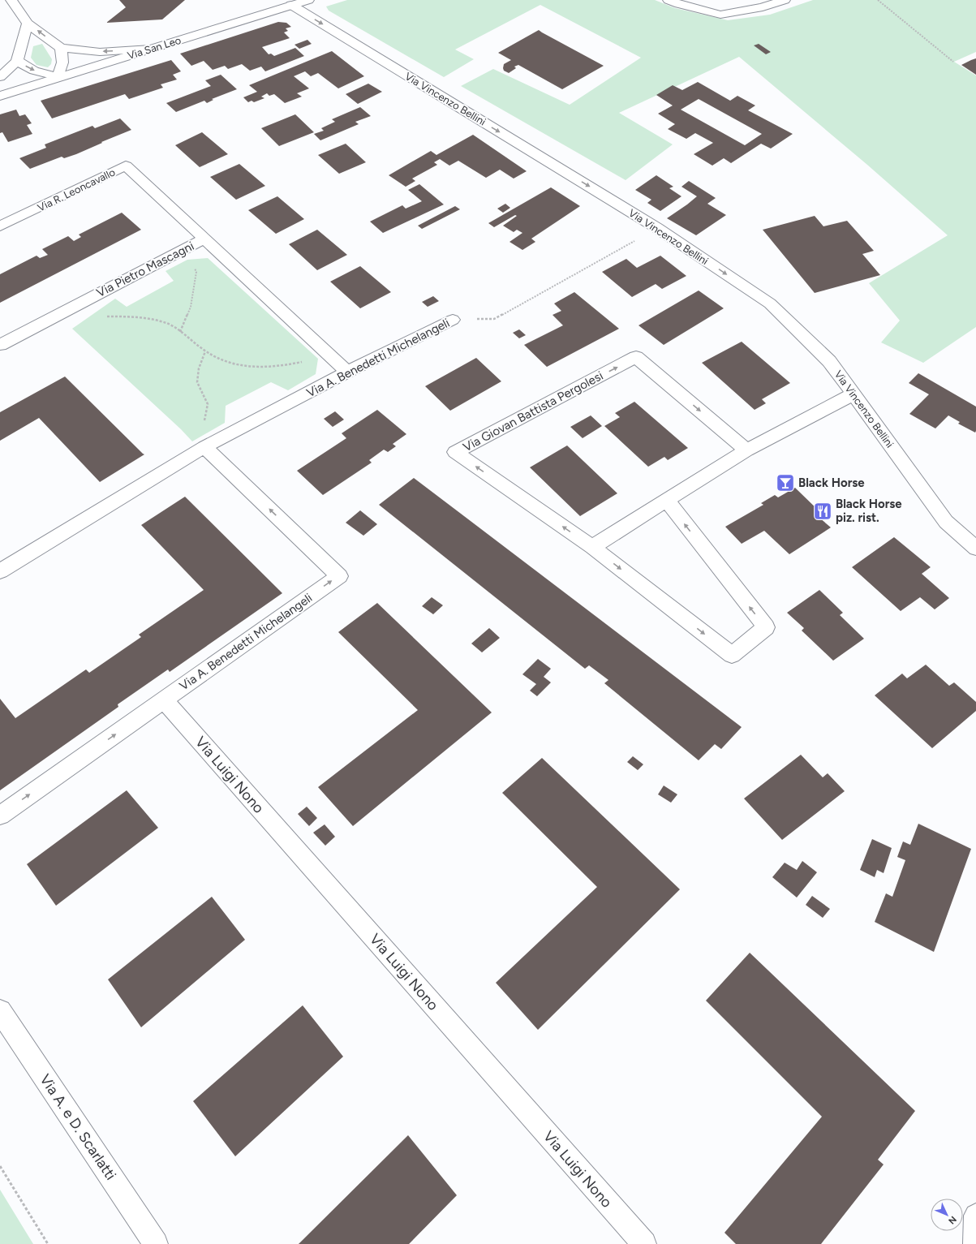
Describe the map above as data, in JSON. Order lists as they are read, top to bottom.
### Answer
{
  "streets": {
    "street": [
      "Via San Leo",
      "Via Vincenzo Bellini",
      "Via R. Leoncavallo",
      "Via Pietro Mascagni",
      "Via A. Benedetti Michelangeli",
      "Via Giovan Battista Pergolesi",
      "Via Luigi Nono",
      "Via A. e D. Scarlatti"
    ]
  },
  "crossings": [
    ["Via San Leo", "Via Vincenzo Bellini"],
    ["Via Vincenzo Bellini", "Via A. Benedetti Michelangeli"],
    ["Via R. Leoncavallo", "Via Pietro Mascagni"],
    ["Via Pietro Mascagni", "Via A. Benedetti Michelangeli"],
    ["Via A. Benedetti Michelangeli", "Via Luigi Nono"]
  ],
  "one_way": ["Via Vincenzo Bellini"],
  "places": {
    "bar": ["Black Horse"],
    "restaurant": ["Black Horse piz. rist."]
  },
  "north": "bottom right"
}
